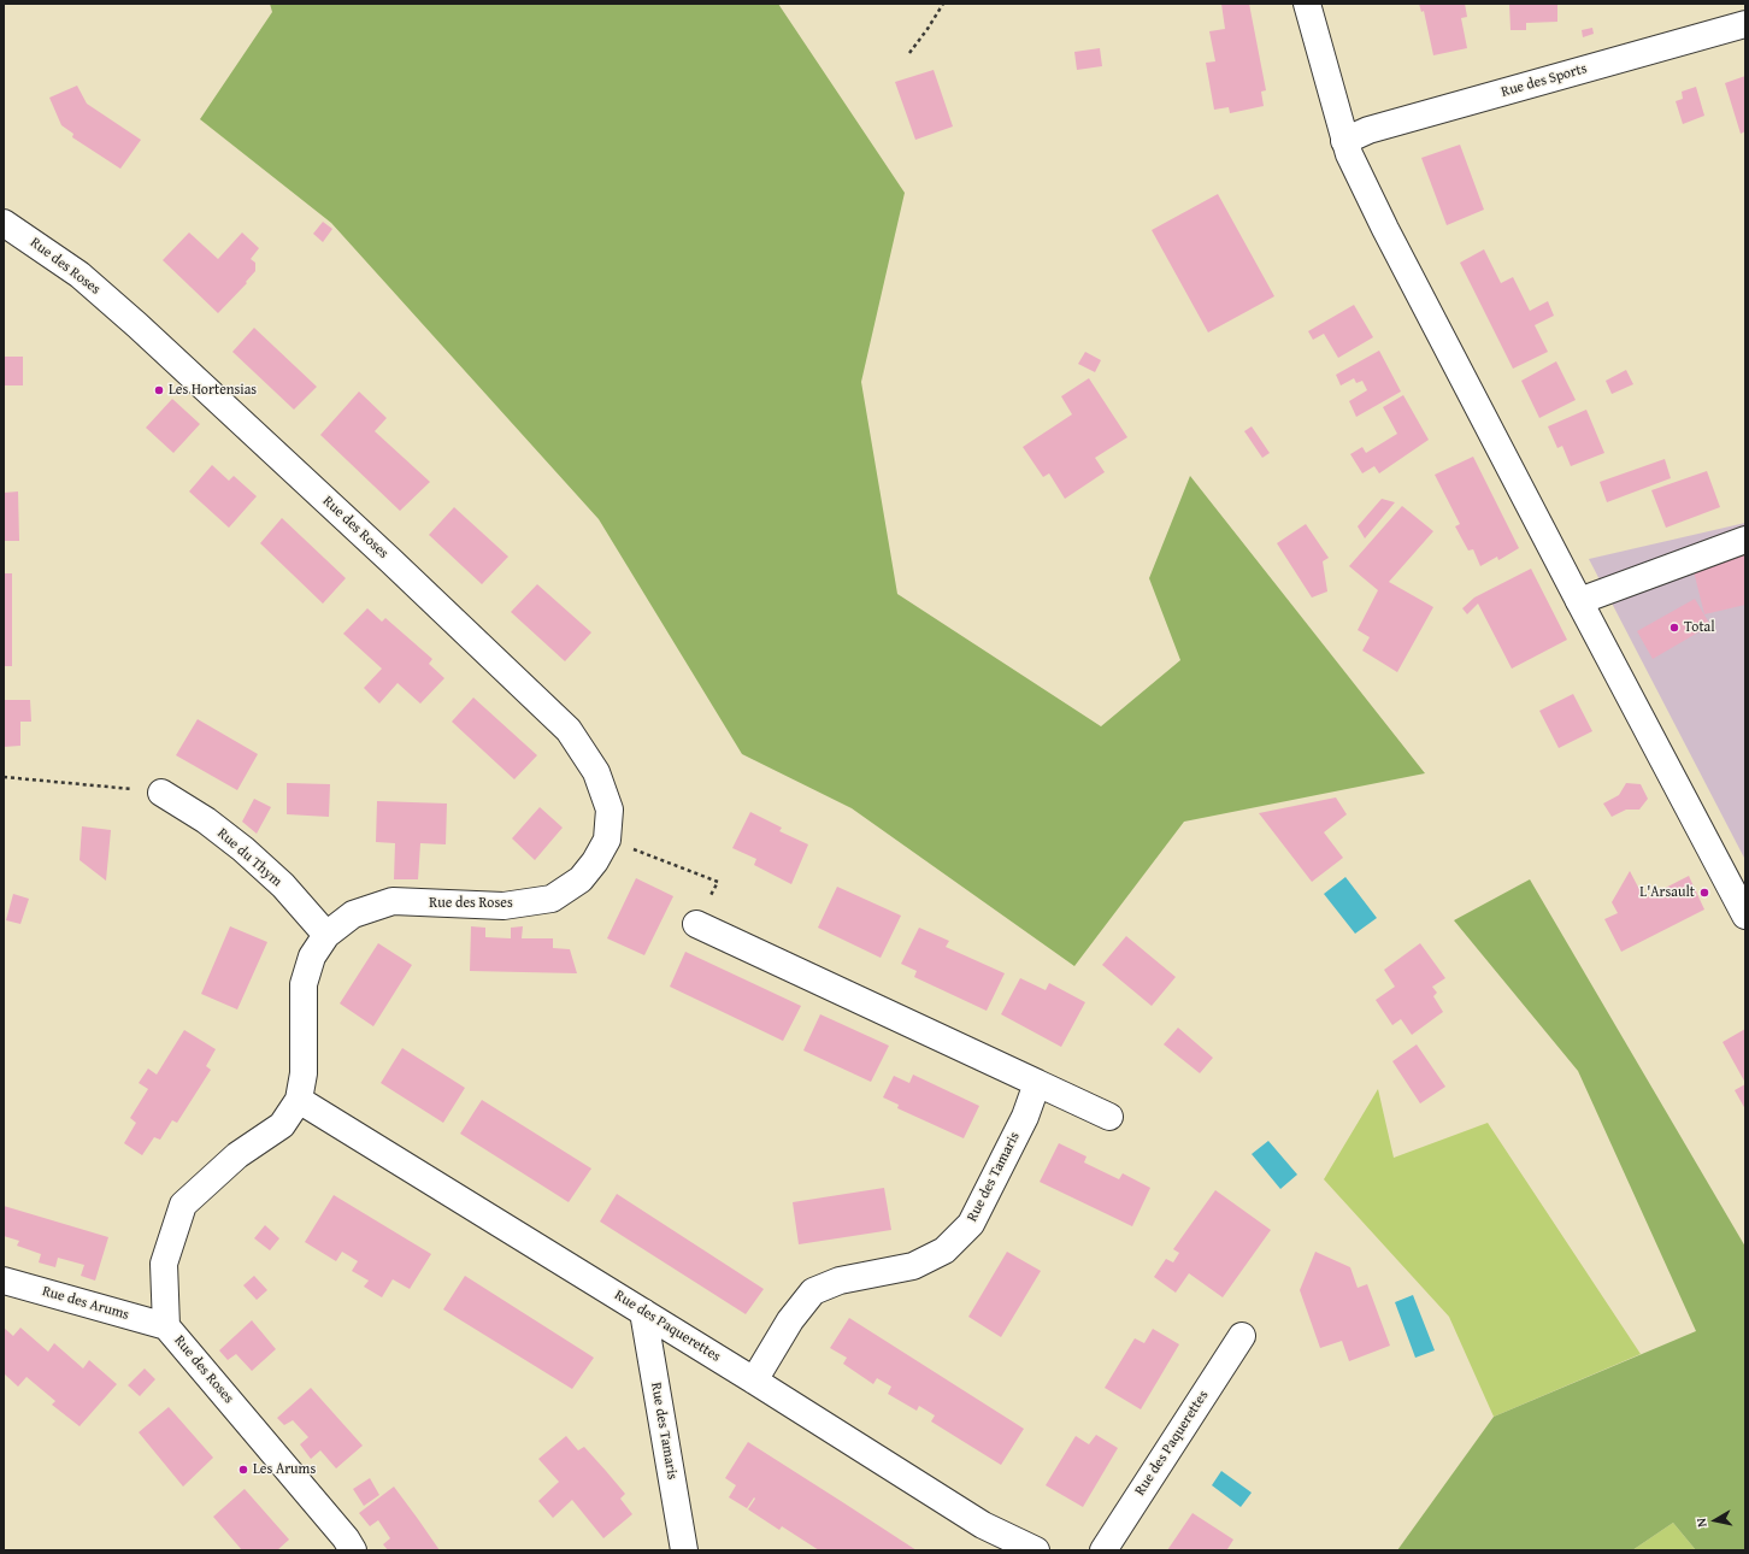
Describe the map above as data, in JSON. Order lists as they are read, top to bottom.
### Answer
{
  "streets": {
    "street": [
      "Rue des Sports",
      "Rue des Roses",
      "Rue du Thym",
      "Rue des Tamaris",
      "Rue des Arums",
      "Rue des Paquerettes"
    ]
  },
  "crossings": [
    ["Rue des Roses", "Rue du Thym"],
    ["Rue des Roses", "Rue des Arums"],
    ["Rue des Roses", "Rue des Paquerettes"],
    ["Rue des Tamaris", "Rue des Paquerettes"]
  ],
  "places": [
    "Les Hortensias",
    "Total",
    "L'Arsault",
    "Les Arums"
  ],
  "north": "left"
}
